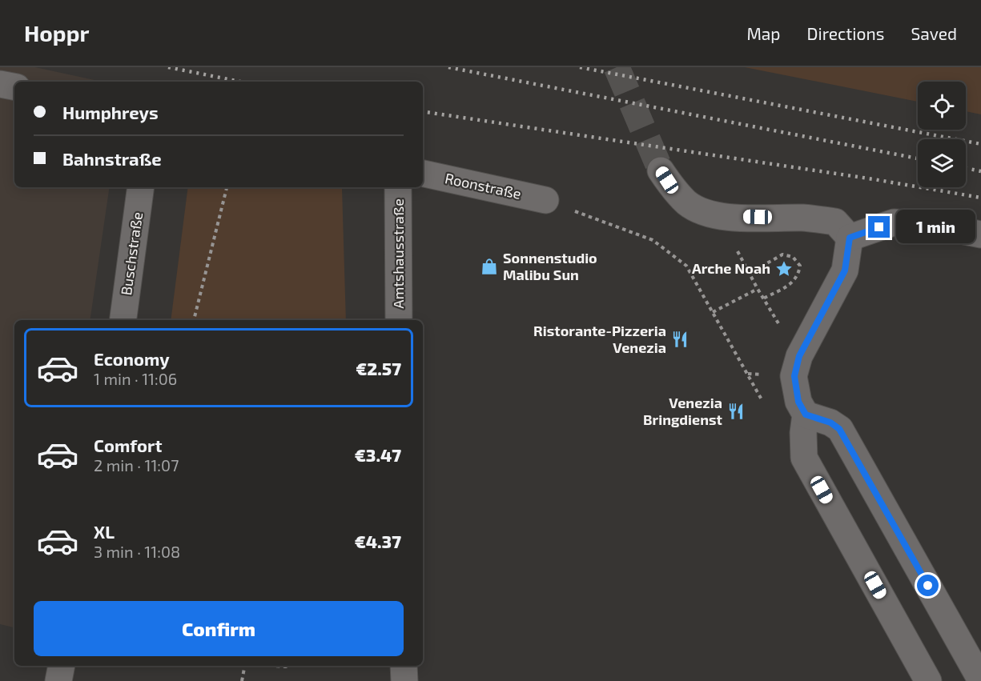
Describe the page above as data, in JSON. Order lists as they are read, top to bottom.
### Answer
{
  "streets": {
    "street": ["Roonstraße", "Buschstraße", "Amtshausstraße"]
  },
  "places": {
    "shop": ["Sonnenstudio Malibu Sun"],
    "place": ["Arche Noah"],
    "restaurant": ["Ristorante-Pizzeria Venezia", "Venezia Bringdienst"]
  },
  "page": {
    "header": "Hoppr",
    "nav": ["Map", "Directions", "Saved"],
    "banner": ["Humphreys", "Bahnstraße"],
    "bubble": "1 min",
    "list": [
      {
        "name": "Economy",
        "note": "1 min · 11:06",
        "value": "€2.57"
      },
      {
        "name": "Comfort",
        "note": "2 min · 11:07",
        "value": "€3.47"
      },
      {
        "name": "XL",
        "note": "3 min · 11:08",
        "value": "€4.37"
      }
    ],
    "buttons": "Confirm"
  }
}
